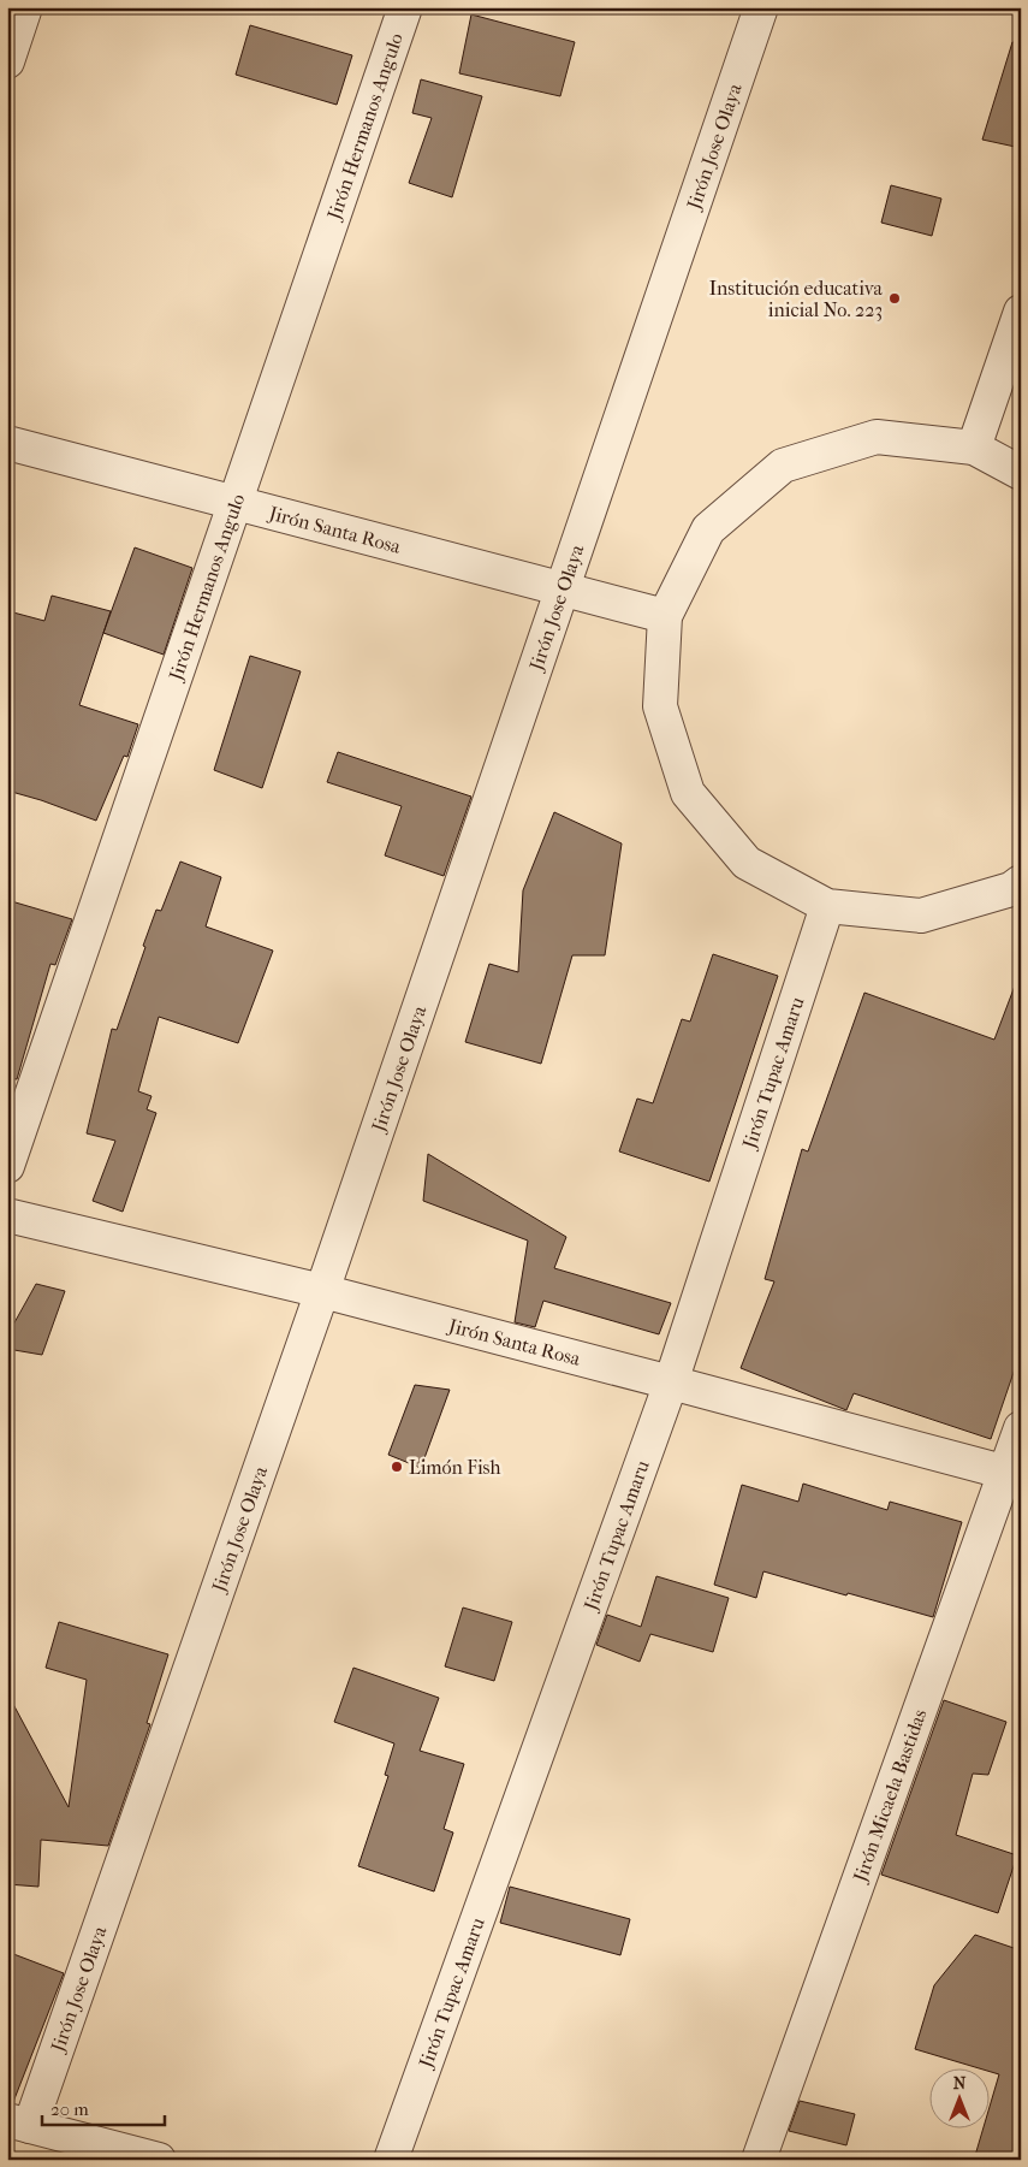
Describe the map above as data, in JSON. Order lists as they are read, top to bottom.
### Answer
{
  "streets": {
    "street": [
      "Jirón Hermanos Angulo",
      "Jirón Jose Olaya",
      "Jirón Santa Rosa",
      "Jirón Tupac Amaru",
      "Jirón Micaela Bastidas"
    ]
  },
  "crossings": [
    ["Jirón Hermanos Angulo", "Jirón Santa Rosa"],
    ["Jirón Jose Olaya", "Jirón Santa Rosa"],
    ["Jirón Santa Rosa", "Jirón Tupac Amaru"],
    ["Jirón Santa Rosa", "Jirón Micaela Bastidas"]
  ],
  "places": ["Institución educativa inicial No. 223", "Limón Fish"],
  "scale_bar": "20 m",
  "north": "top"
}
